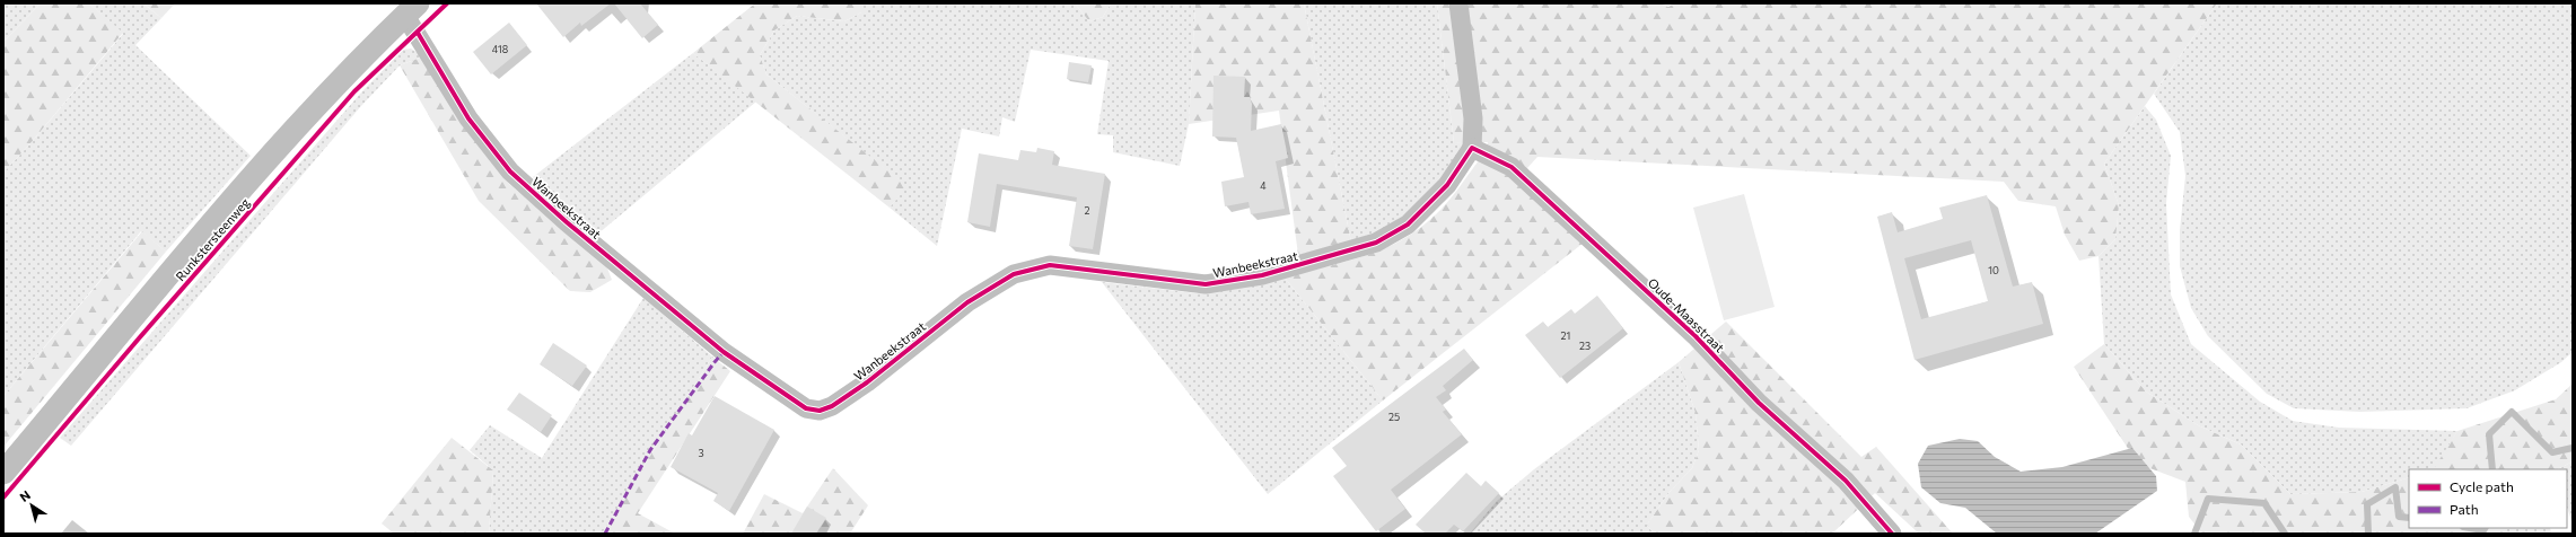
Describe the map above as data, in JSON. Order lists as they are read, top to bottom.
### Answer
{
  "streets": {
    "street": ["Wanbeekstraat", "Runkstersteenweg", "Oude-Maasstraat"]
  },
  "crossings": [
    ["Wanbeekstraat", "Runkstersteenweg"],
    ["Wanbeekstraat", "Oude-Maasstraat"]
  ],
  "house_numbers": [
    "418",
    "4",
    "2",
    "10",
    "21",
    "23",
    "25",
    "3"
  ],
  "legend": ["Cycle path", "Path"],
  "north": "top left"
}
